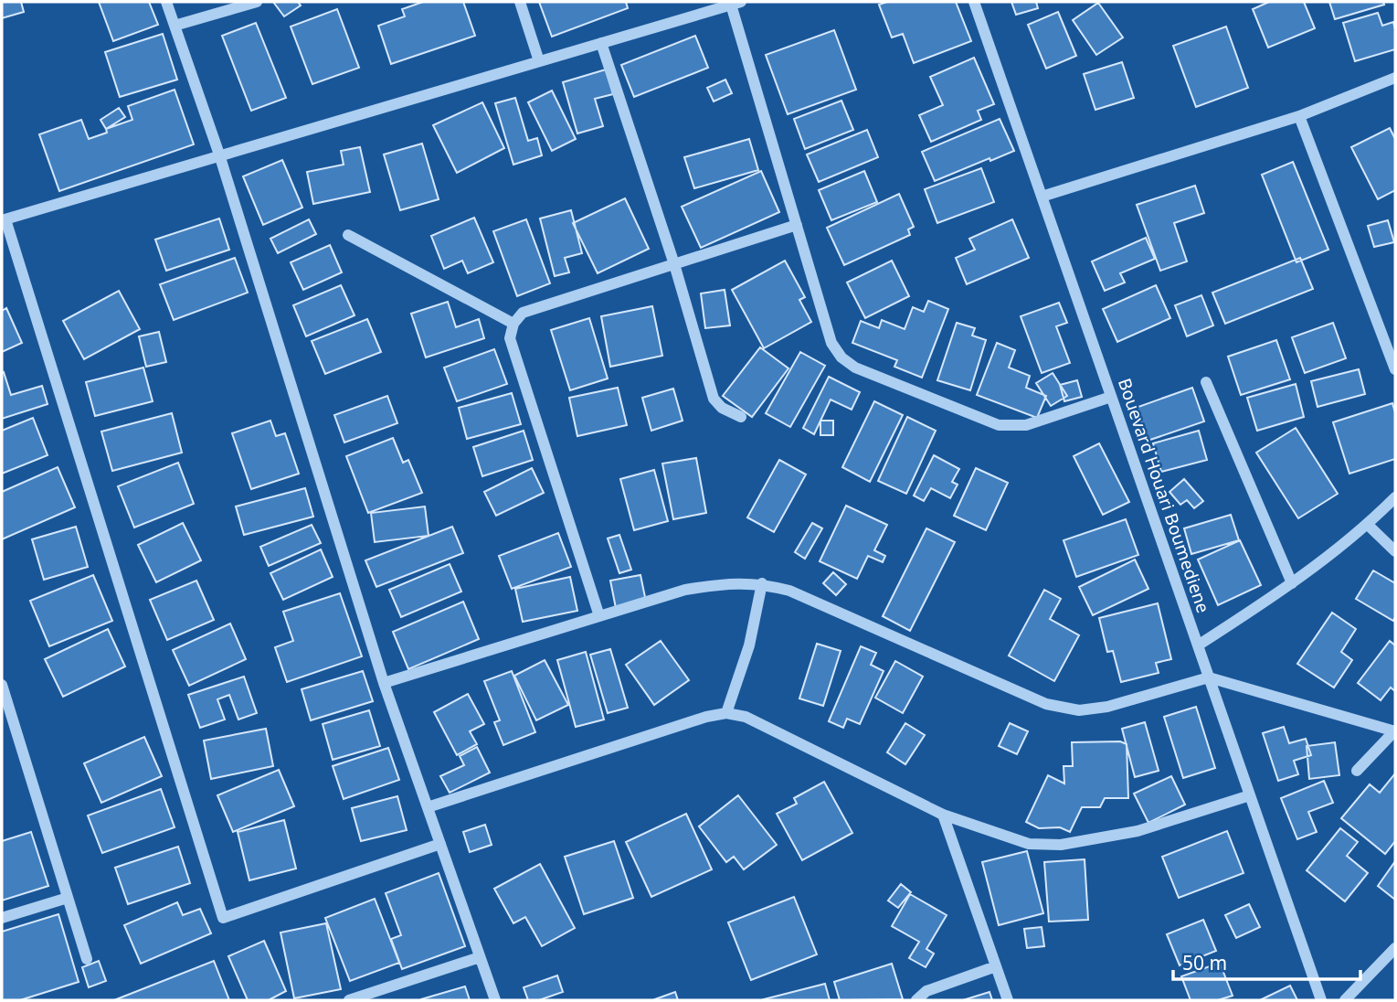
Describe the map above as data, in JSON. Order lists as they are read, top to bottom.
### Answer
{
  "streets": {
    "street": ["Bouevard Houari Boumediene"]
  },
  "scale_bar": "50 m"
}
